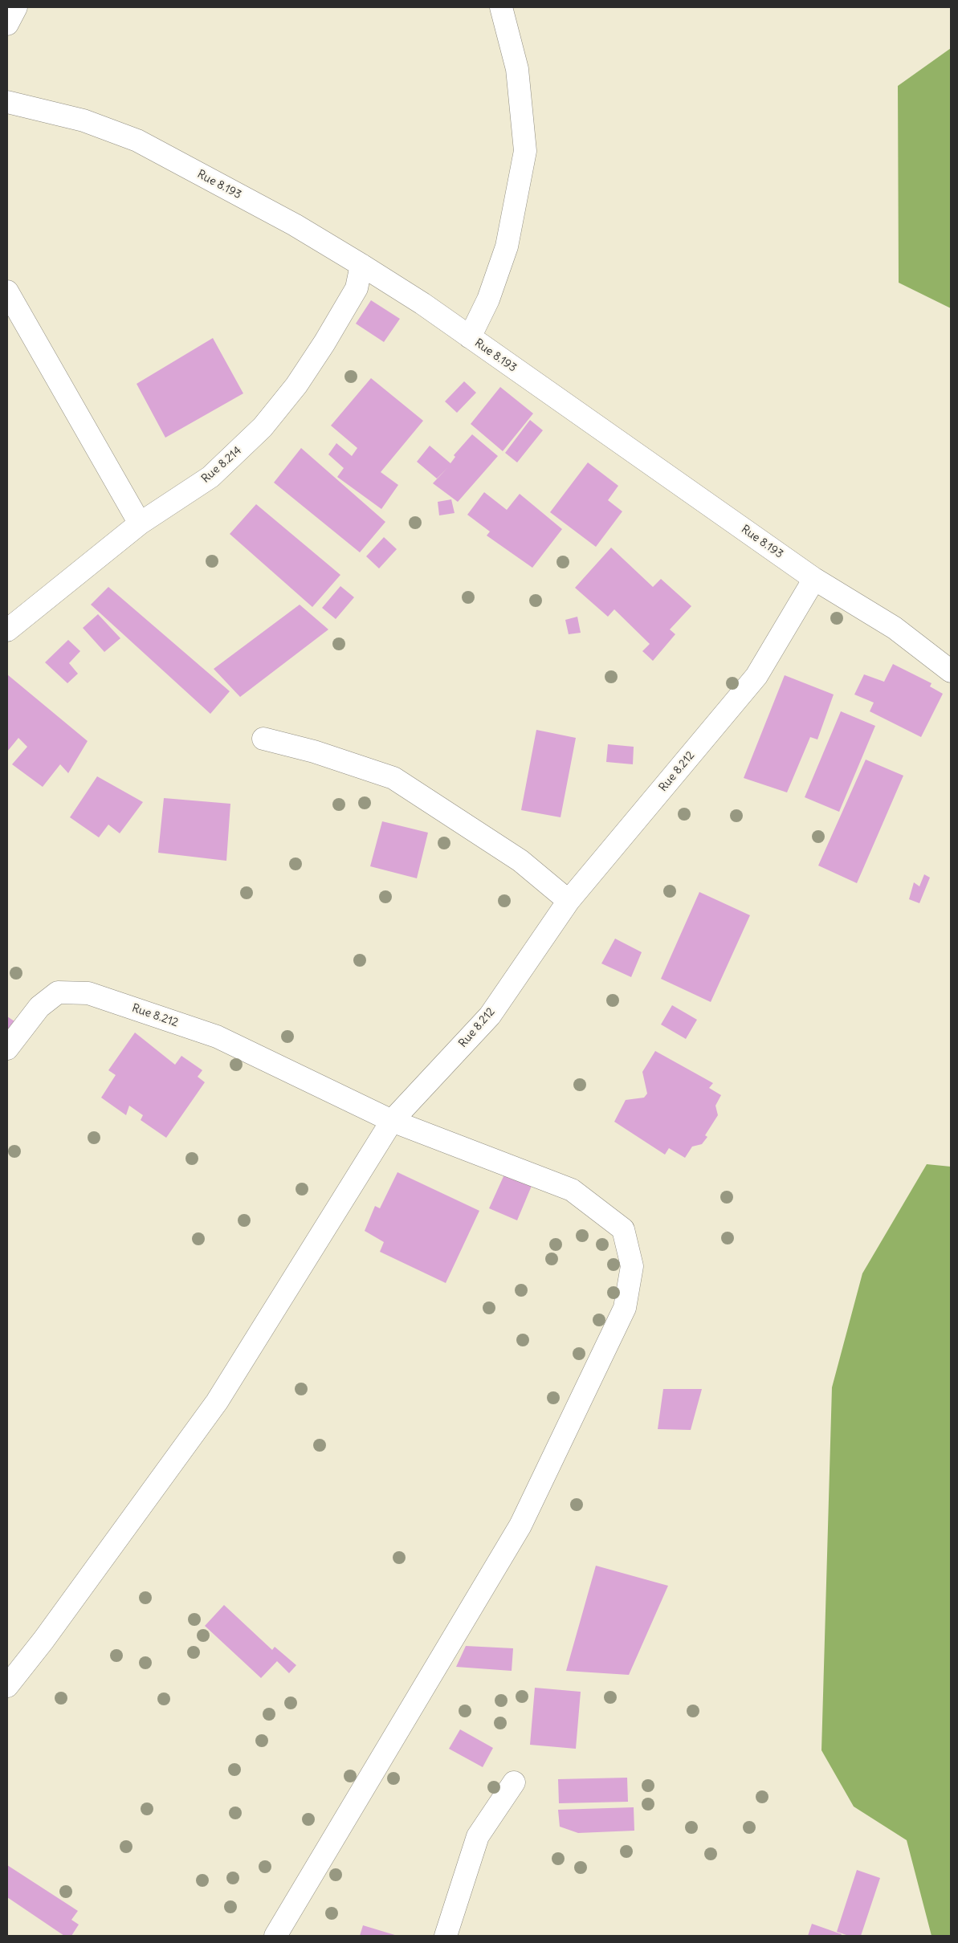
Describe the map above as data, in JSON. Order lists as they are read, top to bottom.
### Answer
{
  "streets": {
    "street": ["Rue 8.193", "Rue 8.214", "Rue 8.212"]
  },
  "crossings": [
    ["Rue 8.193", "Rue 8.214"],
    ["Rue 8.193", "Rue 8.212"]
  ]
}
